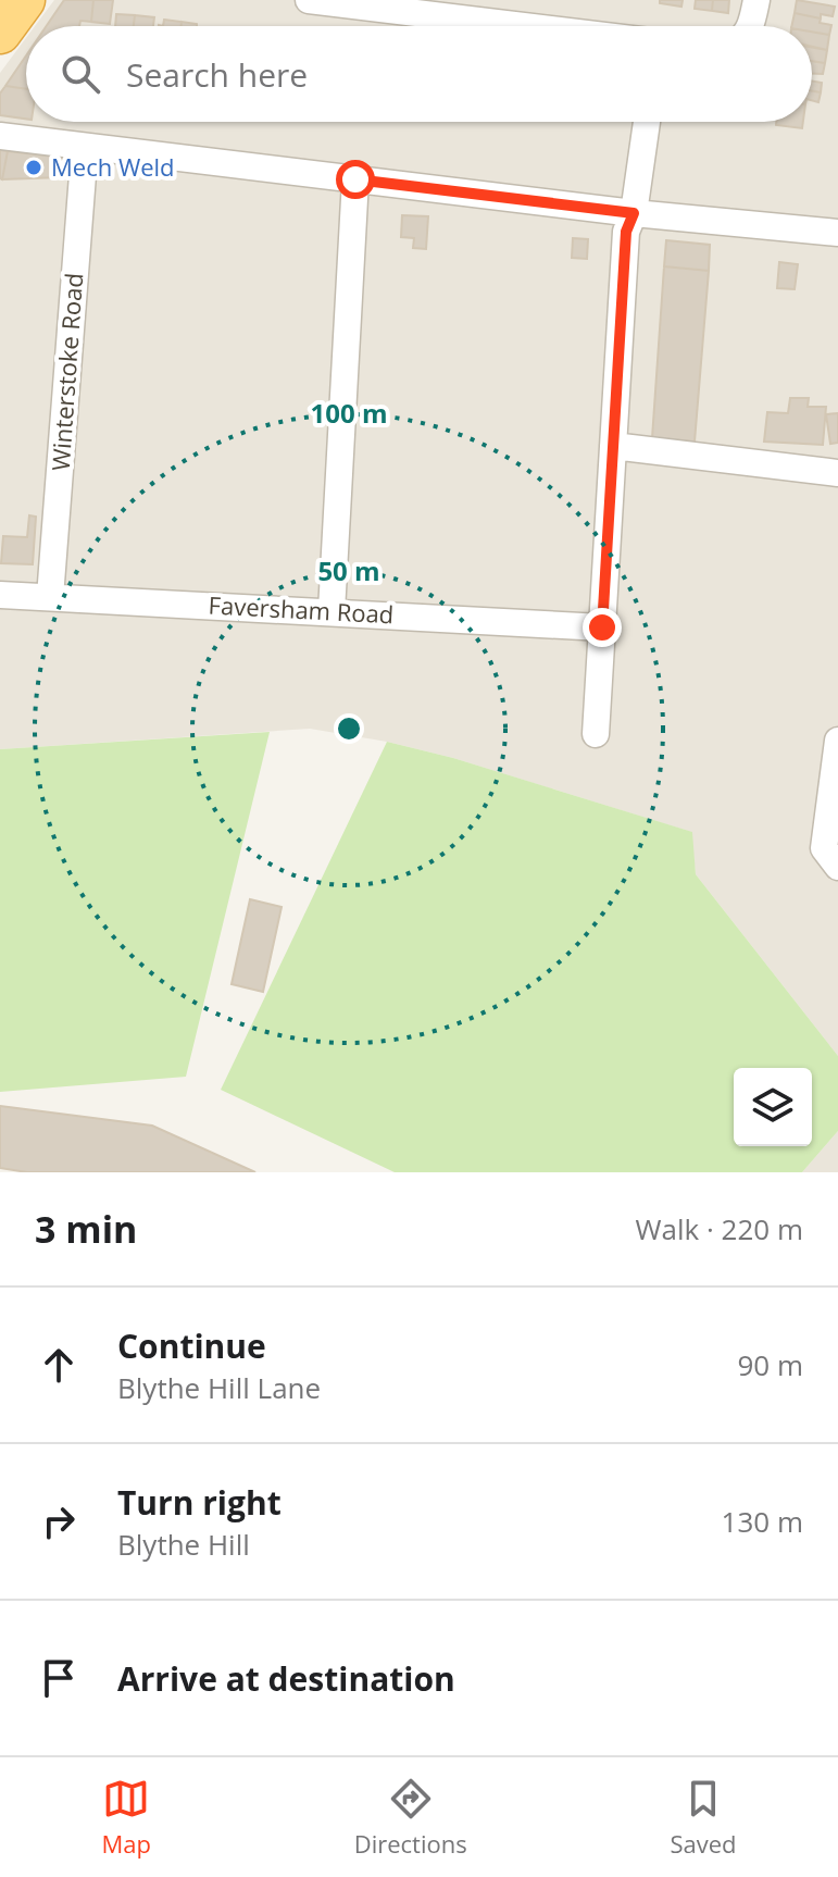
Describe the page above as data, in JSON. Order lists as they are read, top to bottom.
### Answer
{
  "streets": {
    "street": ["Winterstoke Road", "Faversham Road"]
  },
  "crossings": [
    ["Winterstoke Road", "Faversham Road"]
  ],
  "places": ["Mech Weld"],
  "page": {
    "search": "Search here",
    "heading": ["3 min", "Walk · 220 m"],
    "list": [
      ["Continue", "Blythe Hill Lane", "90 m"],
      ["Turn right", "Blythe Hill", "130 m"],
      "Arrive at destination"
    ],
    "nav": ["Map", "Directions", "Saved"]
  },
  "rings": ["100 m", "50 m"]
}
